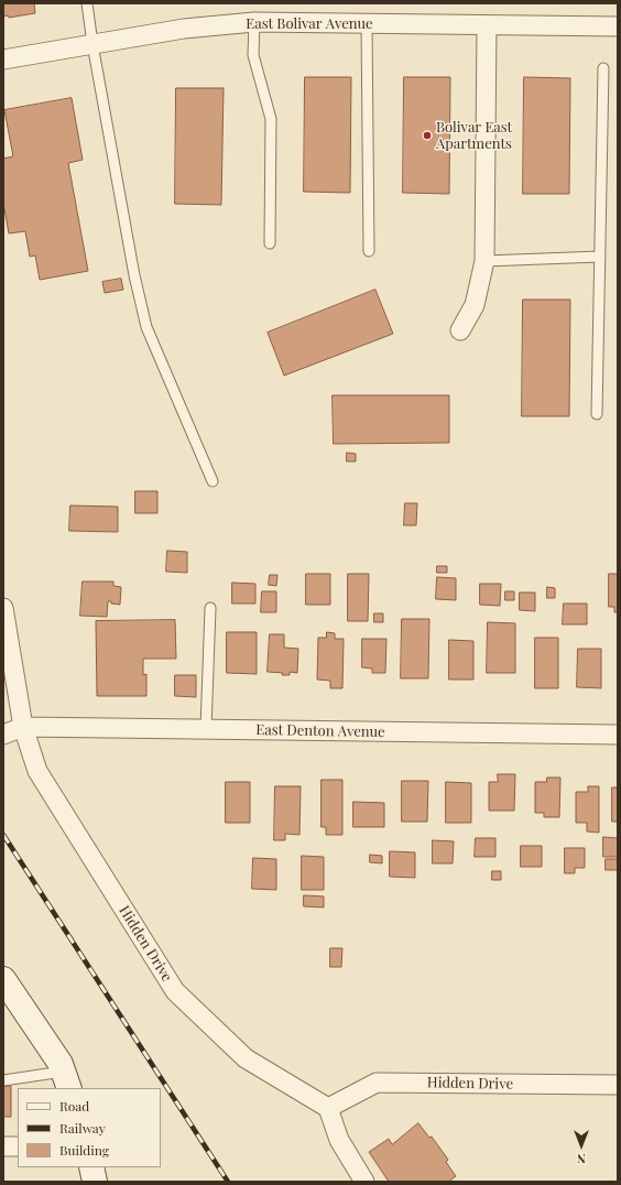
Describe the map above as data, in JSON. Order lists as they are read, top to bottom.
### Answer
{
  "streets": {
    "street": ["East Bolivar Avenue", "East Denton Avenue", "Hidden Drive"]
  },
  "crossings": [
    ["East Denton Avenue", "Hidden Drive"]
  ],
  "places": ["Bolivar East Apartments"],
  "legend": ["Road", "Railway", "Building"],
  "north": "bottom"
}
